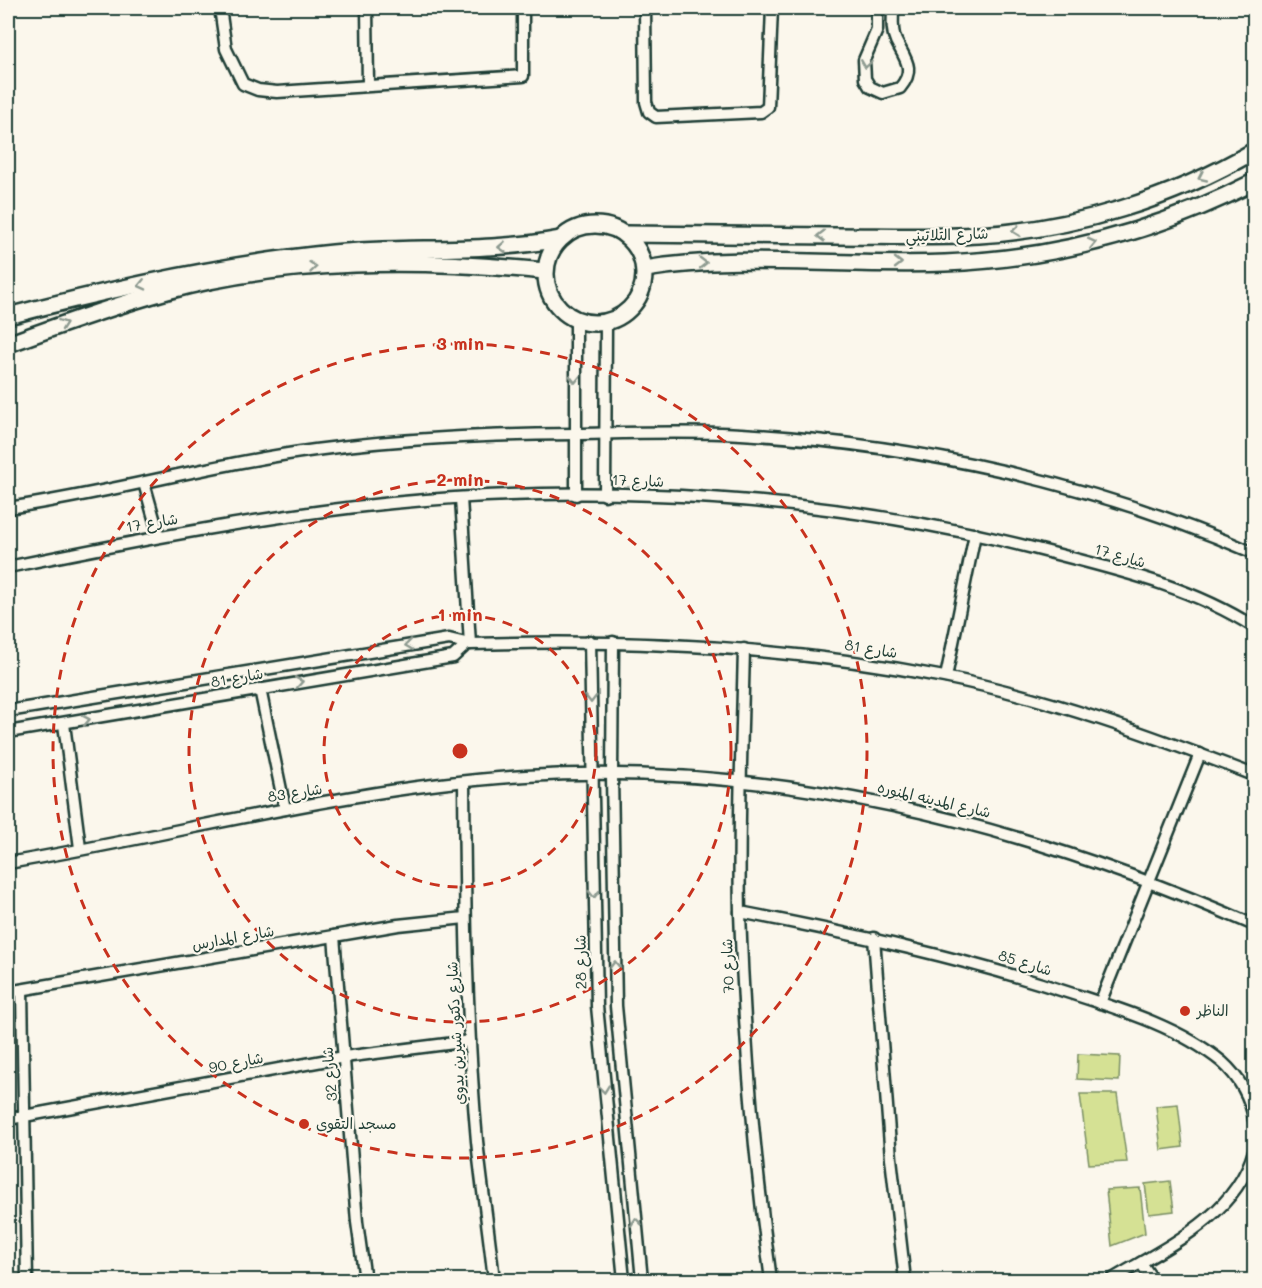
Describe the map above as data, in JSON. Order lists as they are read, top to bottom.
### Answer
{
  "streets": {
    "main road": ["شارع التلاتيني"],
    "street": [
      "شارع 17",
      "شارع 81",
      "شارع 83",
      "شارع المدينه المنوره",
      "شارع المدارس",
      "شارع 28",
      "شارع 85",
      "شارع 70",
      "شارع دكتور شيرين بدوي",
      "شارع 90",
      "شارع 32"
    ]
  },
  "crossings": [
    ["شارع 81", "شارع 28"],
    ["شارع 81", "شارع 70"],
    ["شارع 83", "شارع المدينه المنوره"],
    ["شارع 83", "شارع 28"],
    ["شارع 83", "شارع دكتور شيرين بدوي"],
    ["شارع المدينه المنوره", "شارع 28"],
    ["شارع المدينه المنوره", "شارع 70"],
    ["شارع المدارس", "شارع دكتور شيرين بدوي"],
    ["شارع المدارس", "شارع 32"],
    ["شارع 85", "شارع 70"],
    ["شارع دكتور شيرين بدوي", "شارع 90"],
    ["شارع 90", "شارع 32"]
  ],
  "places": ["الناظر", "مسجد التقوى"],
  "rings": ["3 min", "2 min", "1 min"]
}
